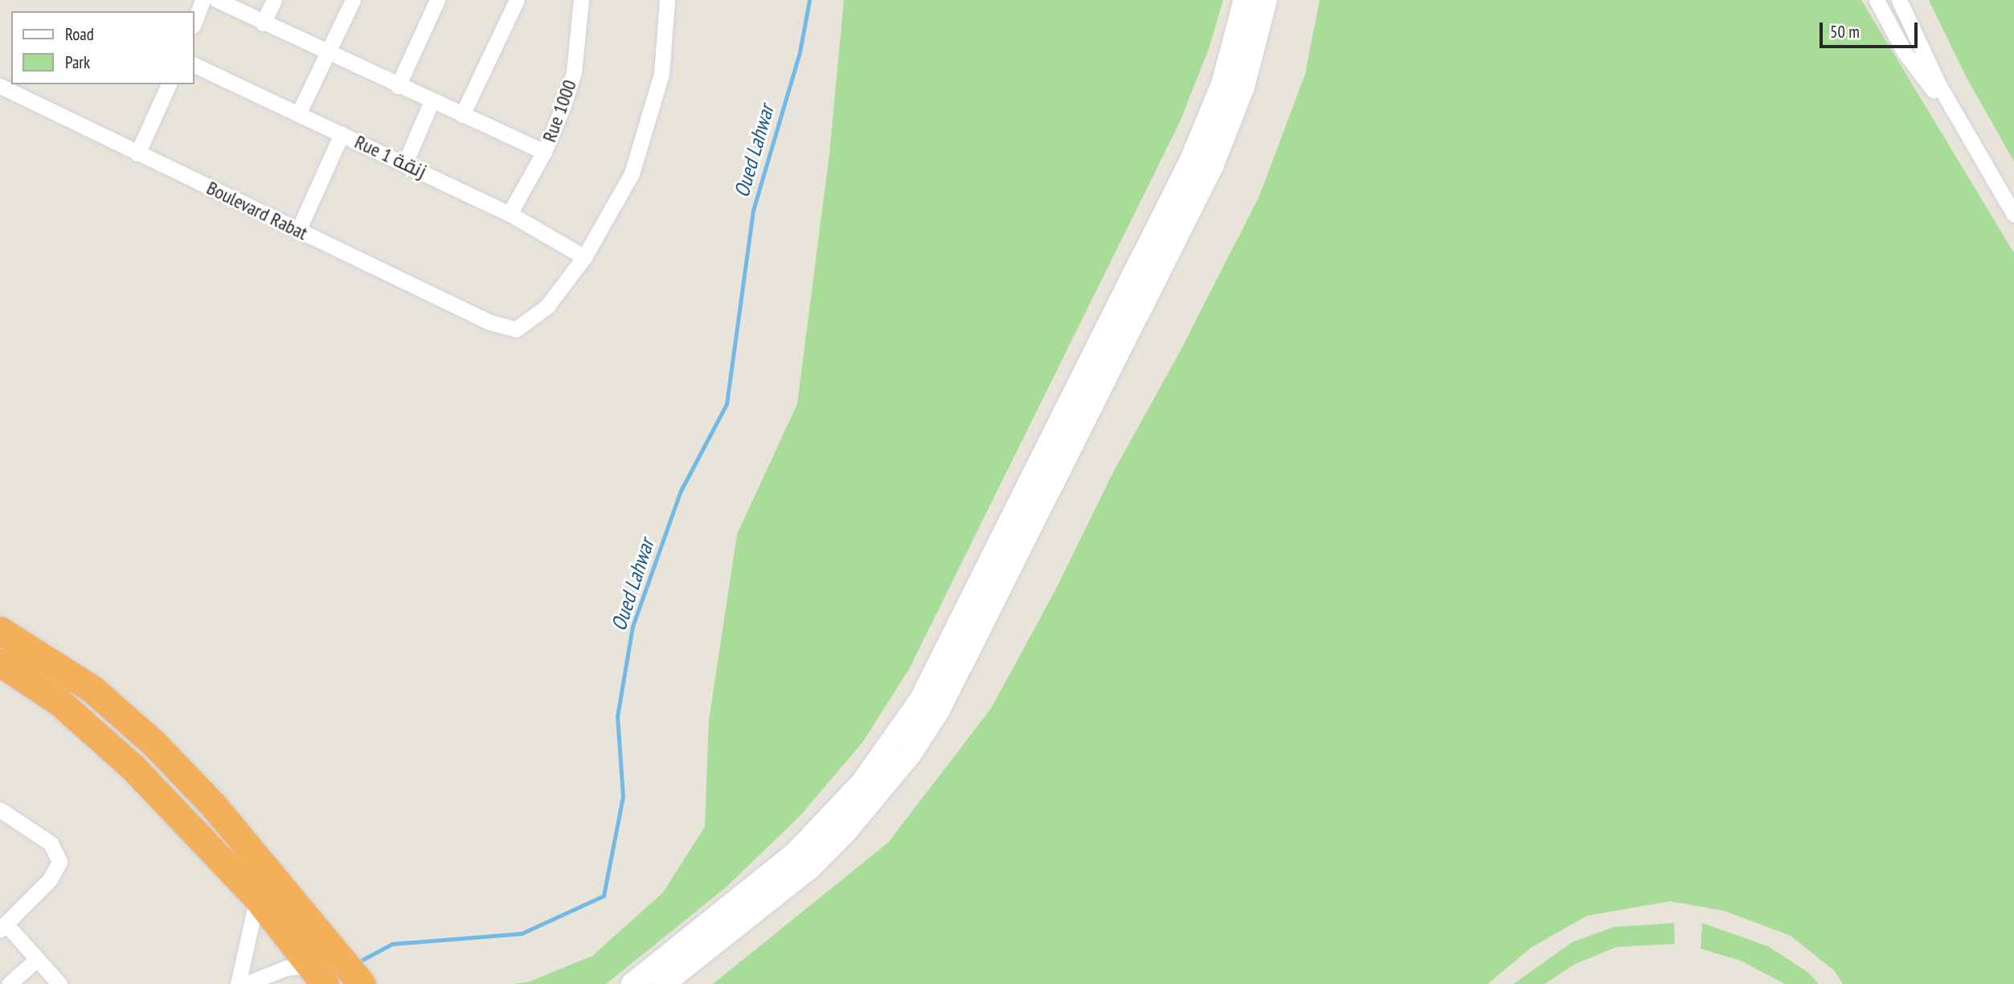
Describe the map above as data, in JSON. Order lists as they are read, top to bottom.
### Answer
{
  "streets": {
    "street": ["Rue 1000", "Rue 1 زنقة", "Boulevard Rabat"]
  },
  "crossings": [
    ["Rue 1000", "Rue 1 زنقة"],
    ["Rue 1 زنقة", "Boulevard Rabat"]
  ],
  "water": ["Oued Lahwar"],
  "legend": ["Road", "Park"],
  "scale_bar": "50 m"
}
